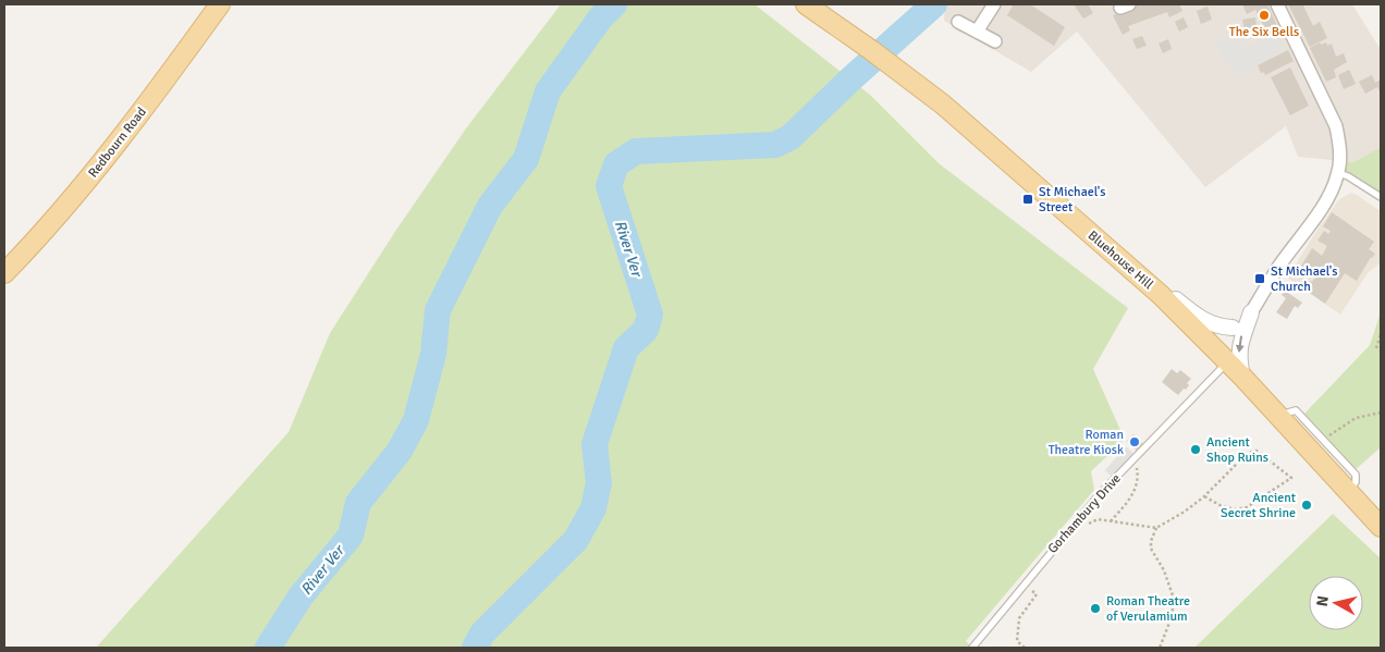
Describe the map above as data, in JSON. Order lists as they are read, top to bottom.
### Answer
{
  "streets": {
    "main road": ["Redbourn Road", "Bluehouse Hill"],
    "lane": ["Gorhambury Drive"]
  },
  "crossings": [
    ["Bluehouse Hill", "Gorhambury Drive"]
  ],
  "water": ["River Ver"],
  "places": {
    "other": [
      "The Six Bells",
      "Roman Theatre Kiosk",
      "Ancient Shop Ruins",
      "Ancient Secret Shrine",
      "Roman Theatre of Verulamium"
    ],
    "transit": ["St Michael's Street", "St Michael's Church"]
  },
  "north": "left"
}
